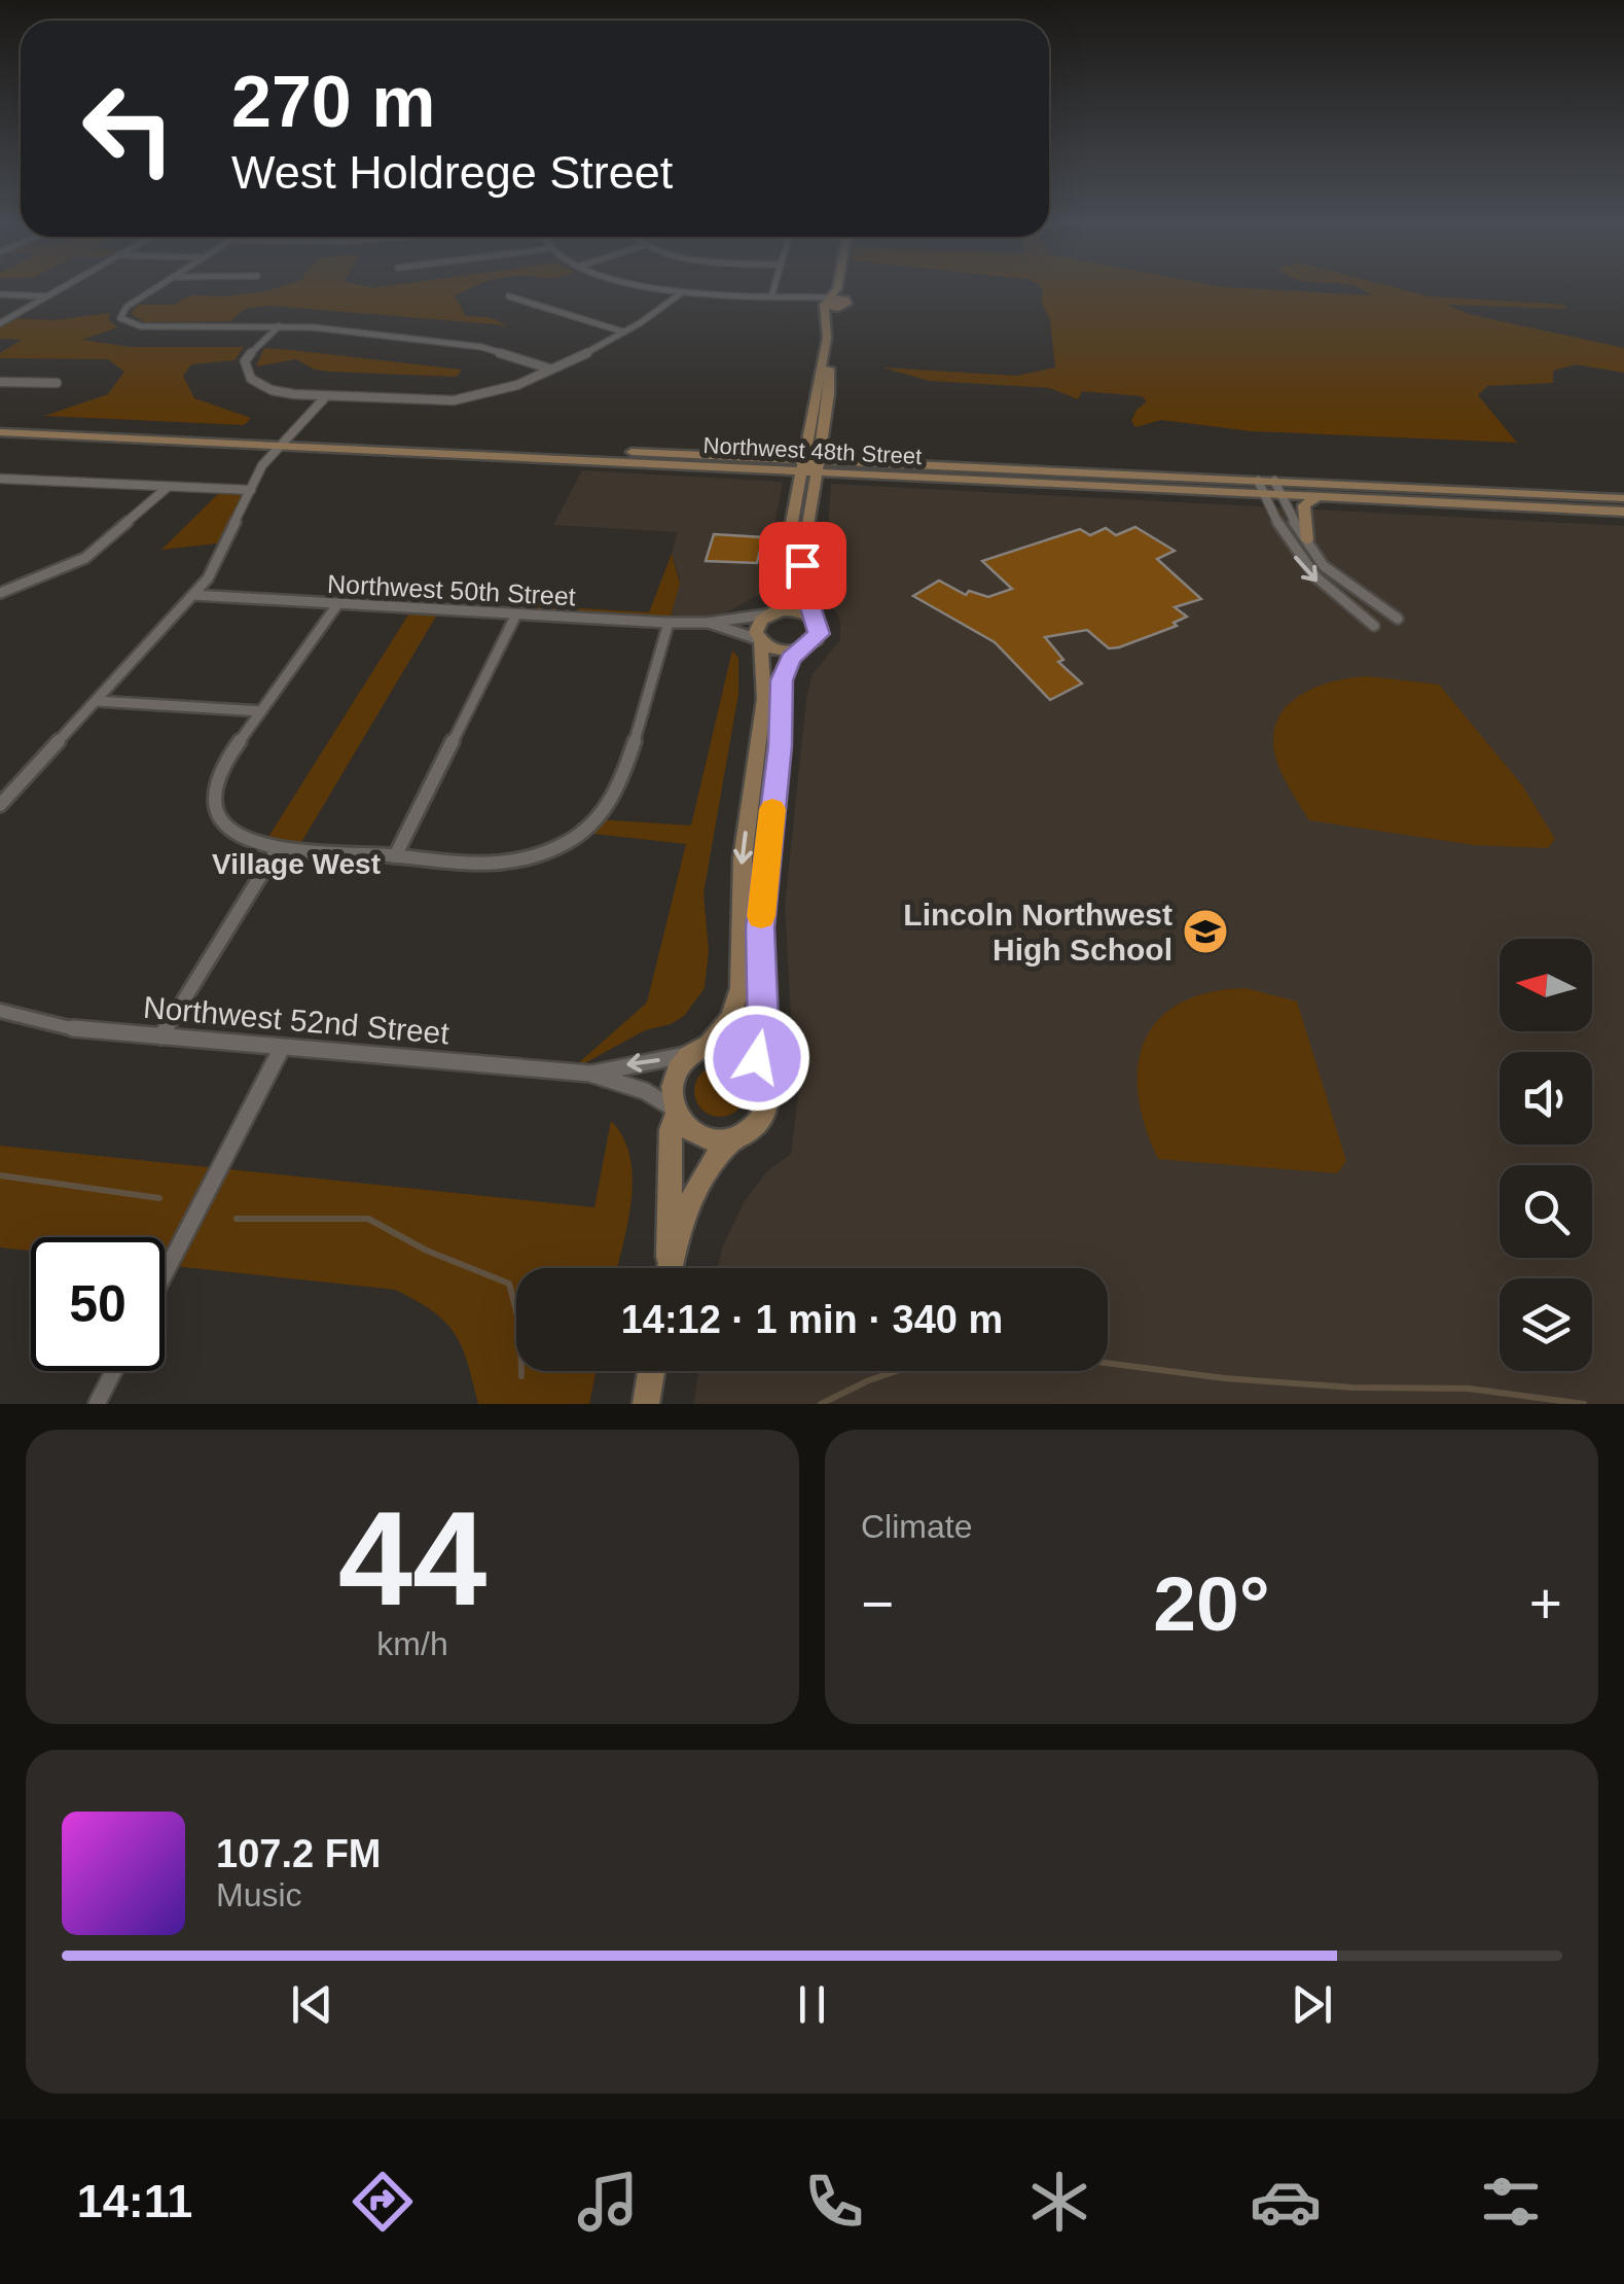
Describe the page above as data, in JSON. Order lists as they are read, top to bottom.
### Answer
{
  "streets": {
    "main road": ["Northwest 48th Street"],
    "street": ["Northwest 50th Street", "Northwest 52nd Street"]
  },
  "districts": ["Village West"],
  "places": {
    "school or university": ["Lincoln Northwest High School"]
  },
  "north": "left",
  "page": {
    "turn": ["270 m", "West Holdrege Street"],
    "limit": "50",
    "trip": "14:12 · 1 min · 340 m",
    "tile": [
      ["44", "km/h"],
      "Climate"
    ],
    "heat": ["−", "20°", "+"],
    "song": ["107.2 FM", "Music"],
    "tabs": "14:11"
  }
}
